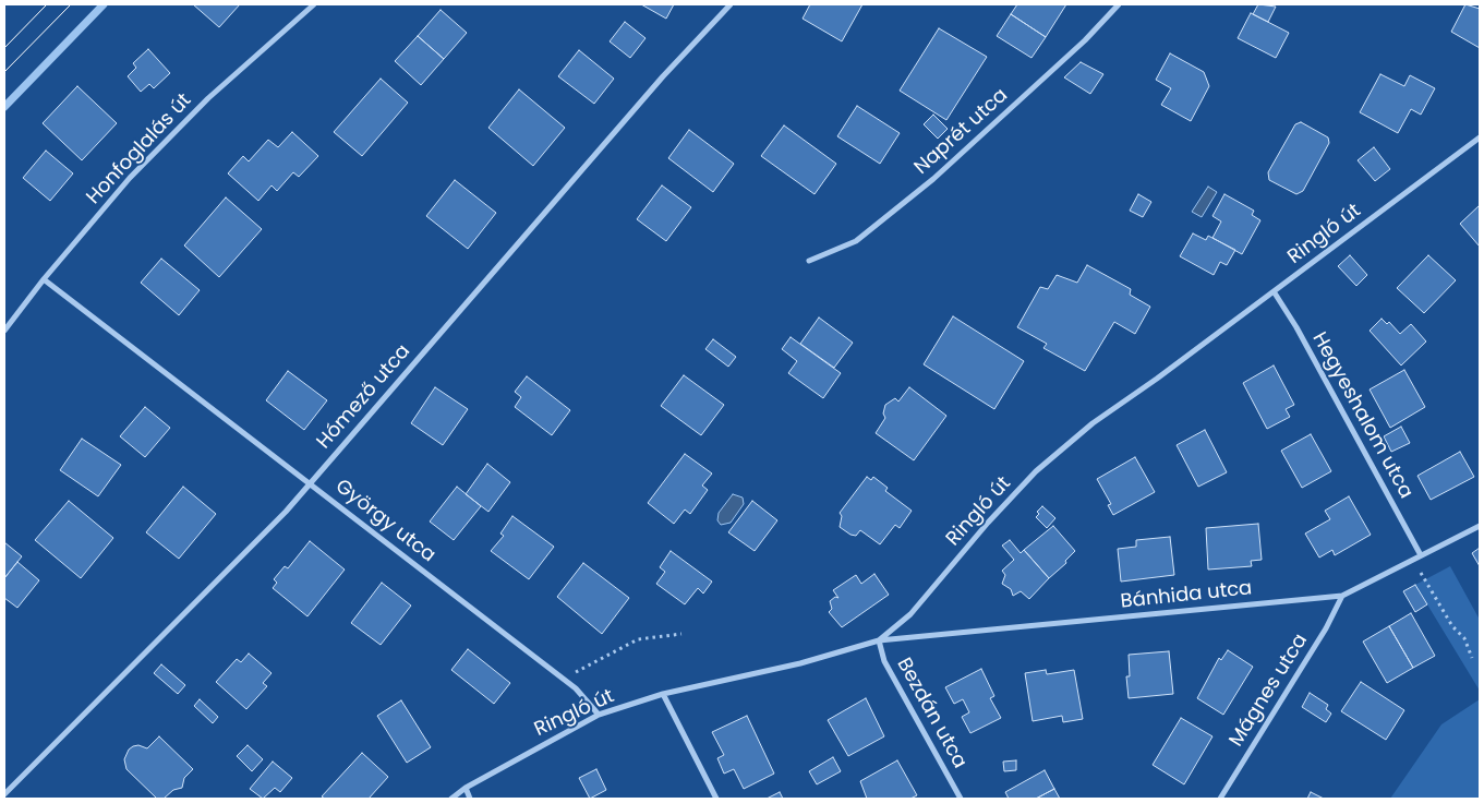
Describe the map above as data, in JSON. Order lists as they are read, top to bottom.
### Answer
{
  "streets": {
    "street": [
      "Naprét utca",
      "Honfoglalás út",
      "Ringló út",
      "Hómező utca",
      "Hegyeshalom utca",
      "György utca",
      "Bánhida utca",
      "Mágnes utca",
      "Bezdán utca"
    ]
  },
  "crossings": [
    ["Honfoglalás út", "György utca"],
    ["Ringló út", "Hegyeshalom utca"],
    ["Ringló út", "György utca"],
    ["Ringló út", "Bánhida utca"],
    ["Ringló út", "Bezdán utca"],
    ["Hómező utca", "György utca"],
    ["Hegyeshalom utca", "Bánhida utca"],
    ["Bánhida utca", "Mágnes utca"],
    ["Bánhida utca", "Bezdán utca"]
  ]
}
